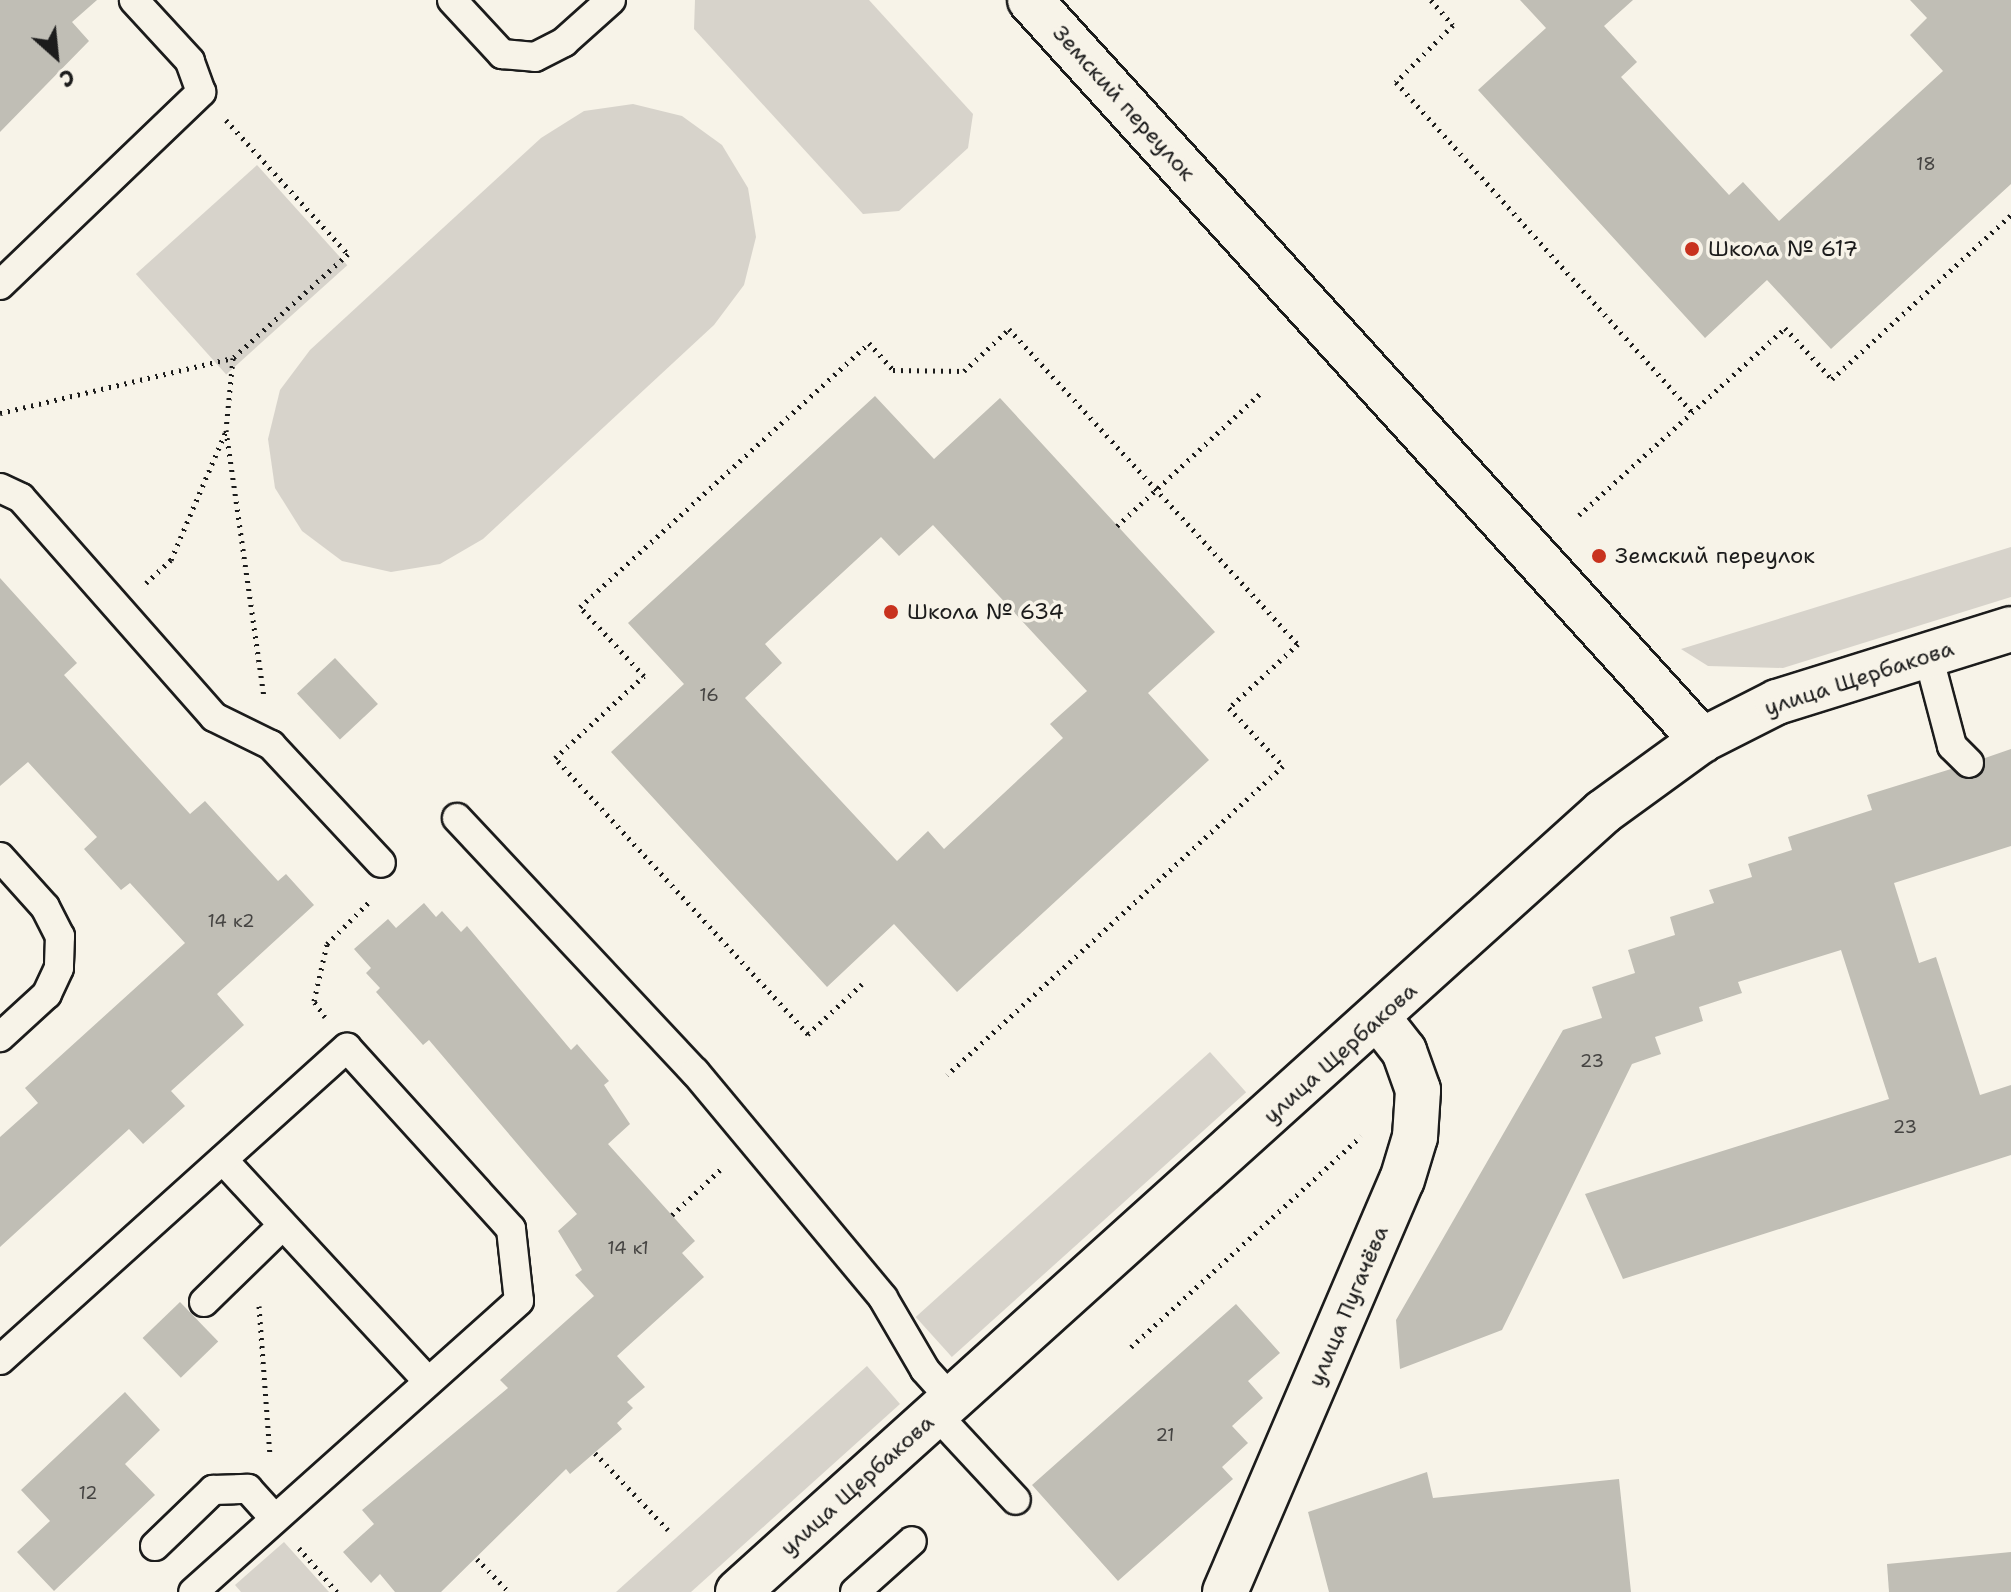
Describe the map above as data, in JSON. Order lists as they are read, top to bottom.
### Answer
{
  "streets": {
    "street": ["Земский переулок", "улица Щербакова", "улица Пугачёва"]
  },
  "crossings": [
    ["Земский переулок", "улица Щербакова"],
    ["улица Щербакова", "улица Пугачёва"]
  ],
  "places": ["Школа № 617", "Земский переулок", "Школа № 634"],
  "house_numbers": [
    "18",
    "16",
    "14 к2",
    "23",
    "23",
    "14 к1",
    "21",
    "12"
  ],
  "north": "bottom right"
}
